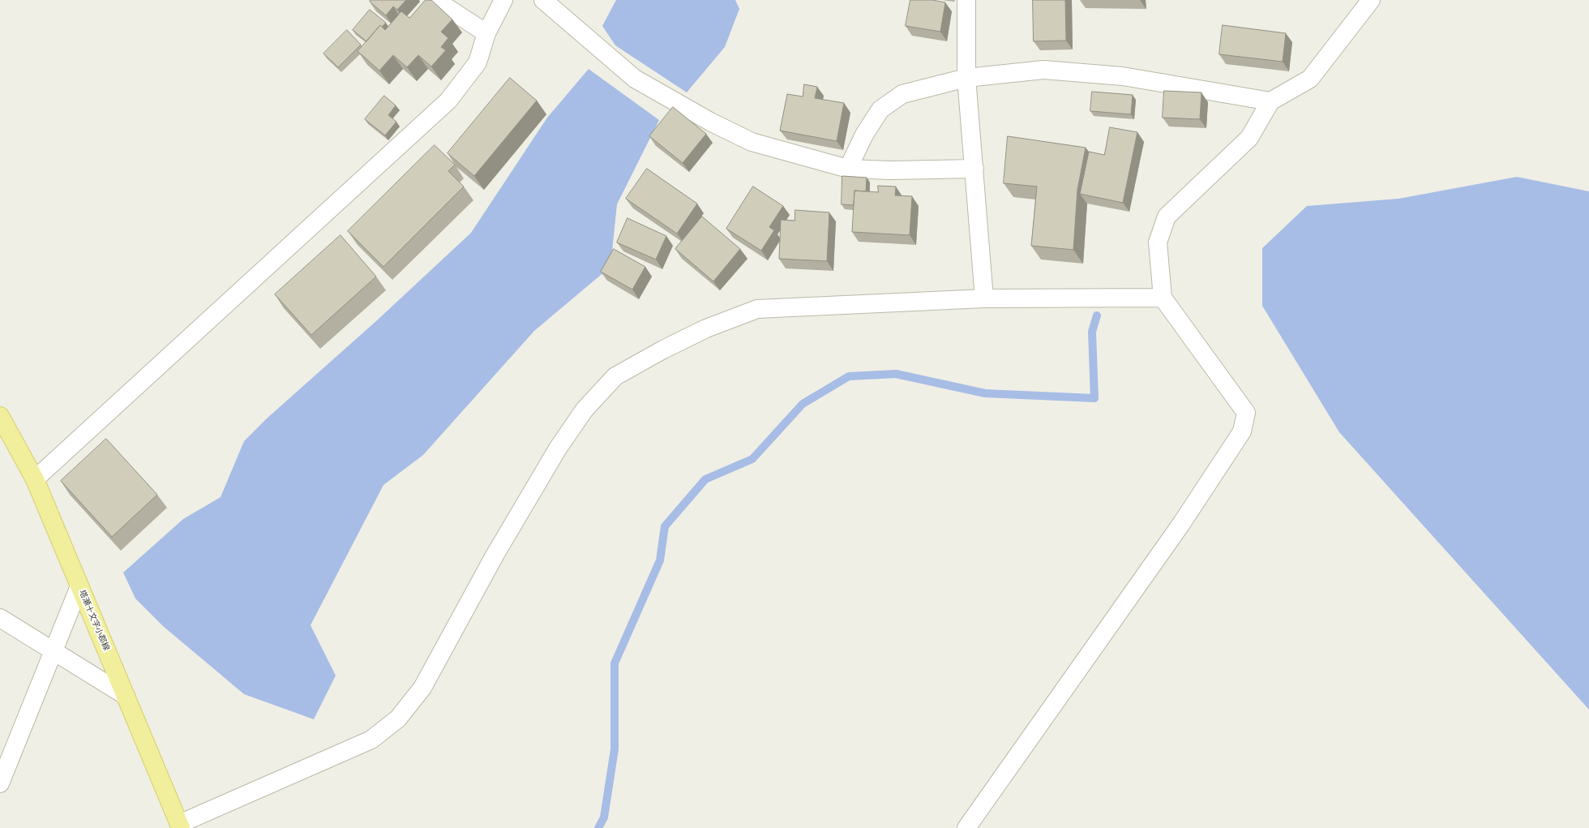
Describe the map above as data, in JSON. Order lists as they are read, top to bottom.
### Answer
{
  "streets": {
    "main road": ["塔瀬十文字小郡線"]
  }
}
